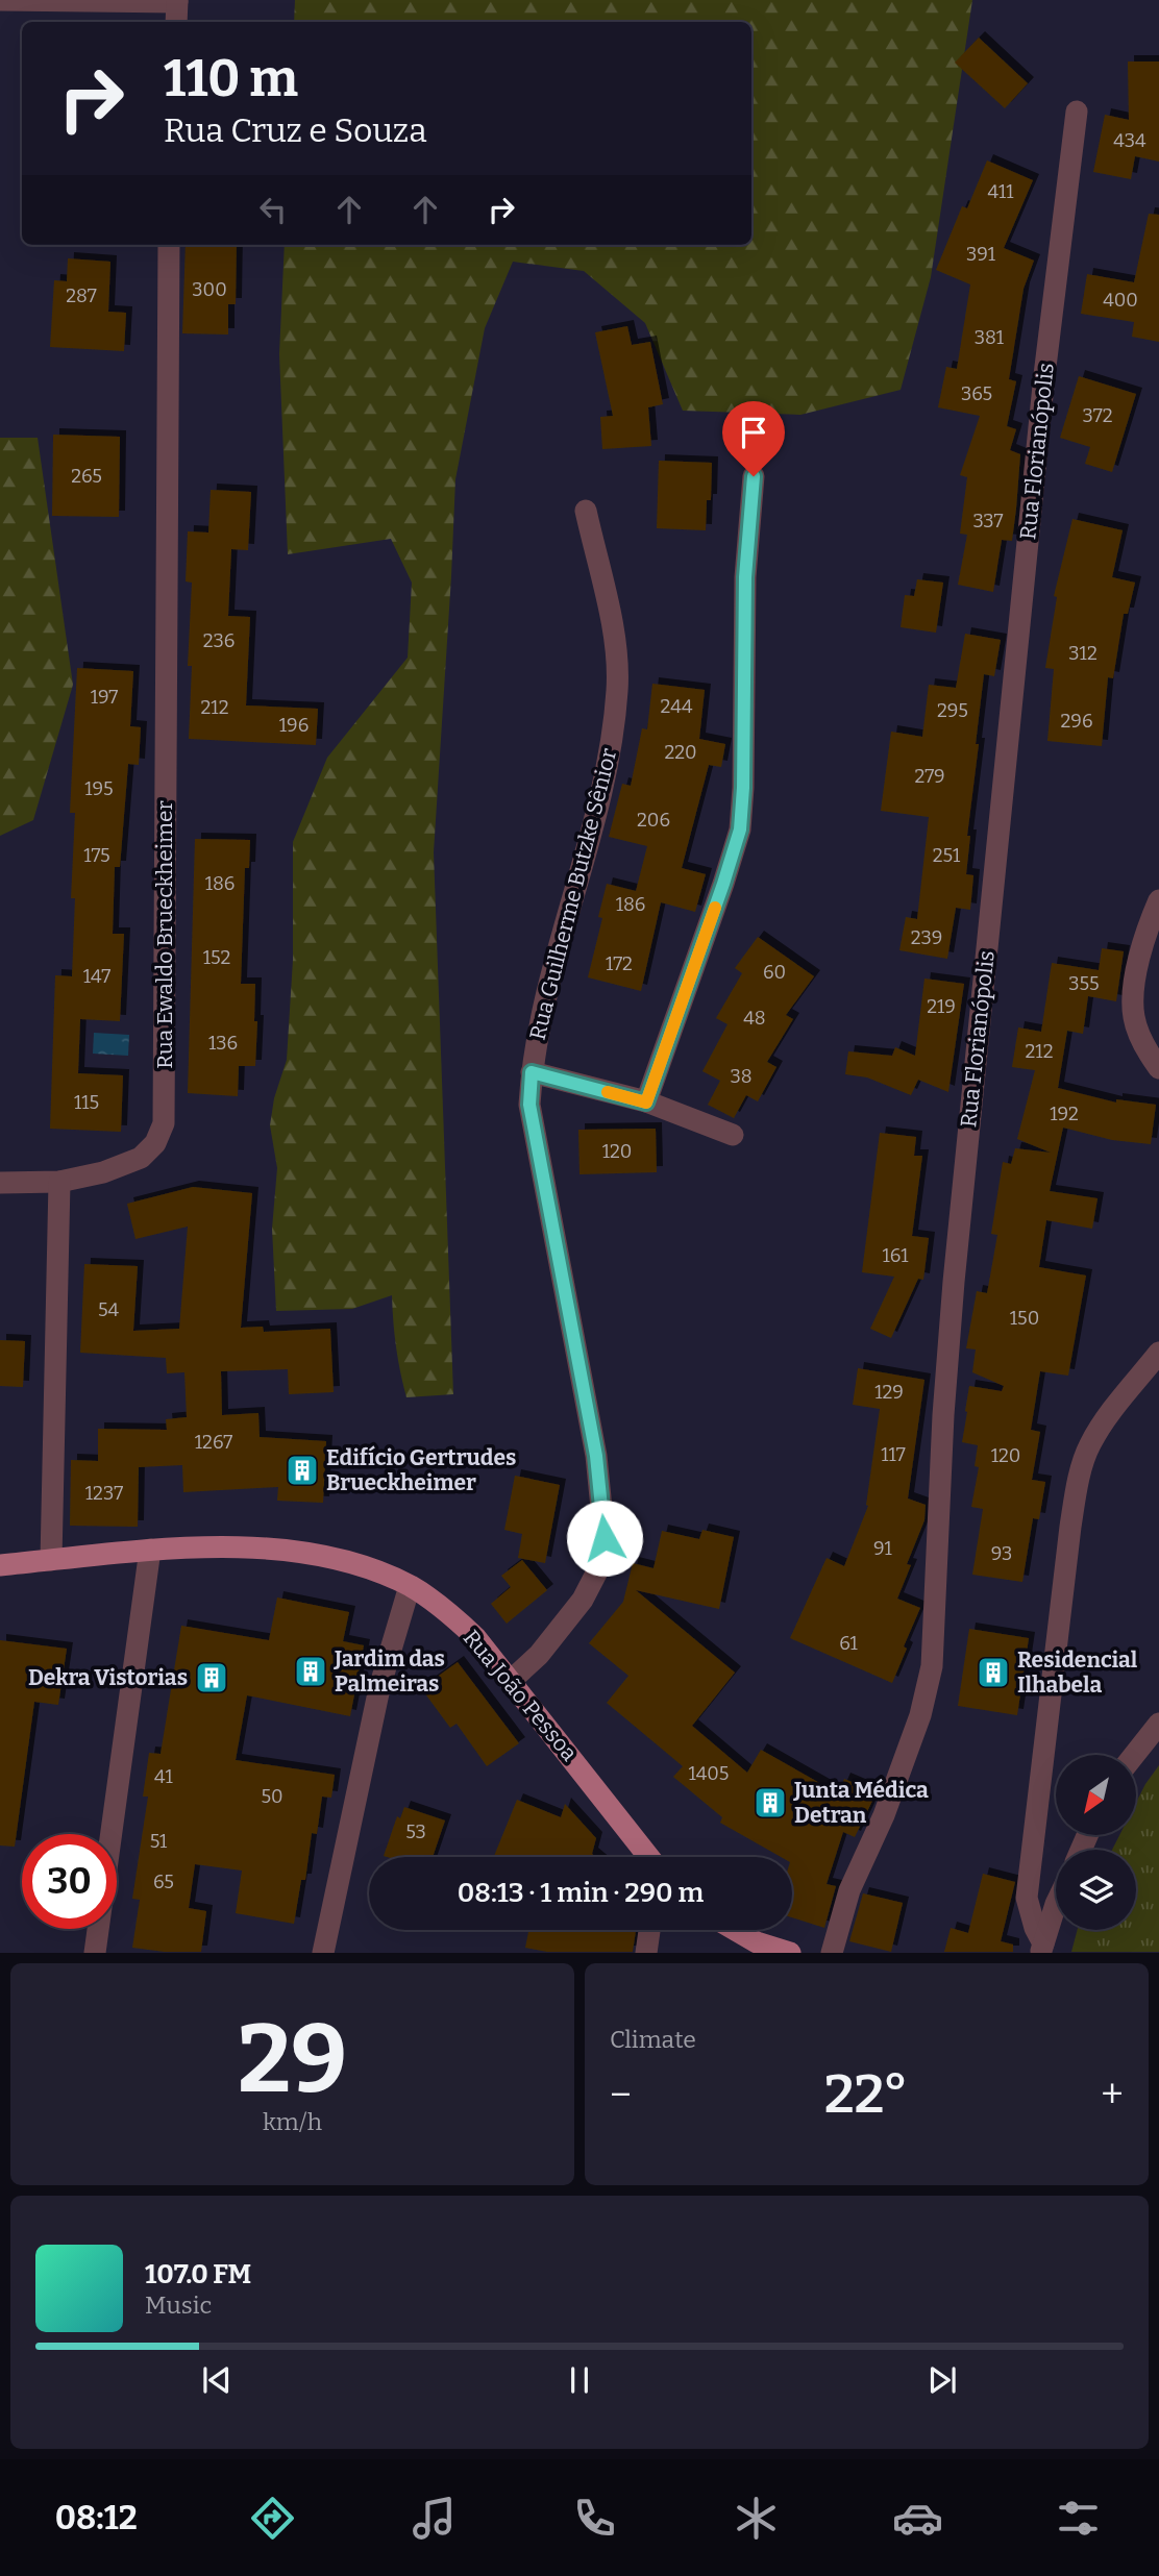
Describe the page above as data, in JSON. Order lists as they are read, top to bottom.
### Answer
{
  "streets": {
    "main road": ["Rua João Pessoa"],
    "street": ["Rua Florianópolis", "Rua Guilherme Butzke Sênior", "Rua Ewaldo Brueckheimer"]
  },
  "crossings": [
    ["Rua Guilherme Butzke Sênior", "Rua João Pessoa"]
  ],
  "places": {
    "building": [
      "Edifício Gertrudes Brueckheimer",
      "Jardim das Palmeiras",
      "Residencial Ilhabela",
      "Dekra Vistorias",
      "Junta Médica Detran"
    ]
  },
  "house_numbers": [
    "434",
    "411",
    "391",
    "300",
    "287",
    "400",
    "381",
    "365",
    "372",
    "265",
    "337",
    "236",
    "312",
    "197",
    "244",
    "212",
    "295",
    "296",
    "196",
    "220",
    "279",
    "195",
    "206",
    "175",
    "251",
    "186",
    "186",
    "239",
    "152",
    "172",
    "60",
    "147",
    "355",
    "219",
    "48",
    "136",
    "212",
    "38",
    "115",
    "192",
    "120",
    "161",
    "54",
    "150",
    "129",
    "1267",
    "117",
    "120",
    "1237",
    "91",
    "93",
    "61",
    "1405",
    "41",
    "50",
    "53",
    "51",
    "65"
  ],
  "north": "bottom left",
  "page": {
    "turn": ["110 m", "Rua Cruz e Souza"],
    "limit": "30",
    "trip": "08:13 · 1 min · 290 m",
    "tile": [
      ["29", "km/h"],
      "Climate"
    ],
    "heat": ["−", "22°", "+"],
    "song": ["107.0 FM", "Music"],
    "tabs": "08:12"
  }
}
